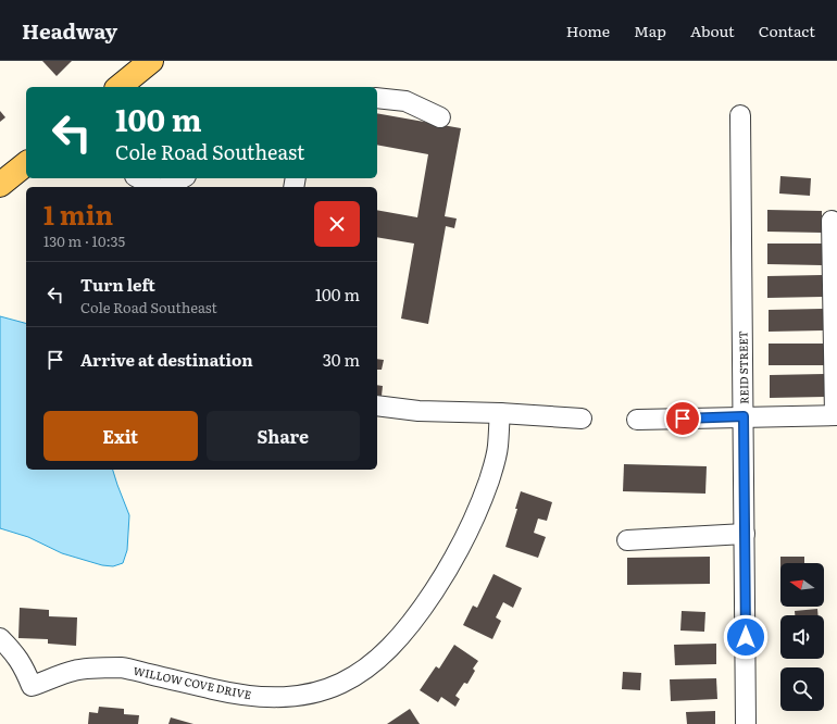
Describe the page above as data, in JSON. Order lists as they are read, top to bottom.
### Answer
{
  "streets": {
    "street": ["REID STREET", "WILLOW COVE DRIVE"]
  },
  "north": "left",
  "page": {
    "header": "Headway",
    "nav": [
      "Home",
      "Map",
      "About",
      "Contact"
    ],
    "turn": ["100 m", "Cole Road Southeast"],
    "heading": ["1 min", "130 m · 10:35"],
    "list": [
      {
        "name": "Turn left",
        "note": "Cole Road Southeast",
        "value": "100 m"
      },
      {
        "name": "Arrive at destination",
        "value": "30 m"
      }
    ],
    "buttons": ["Exit", "Share"]
  }
}
